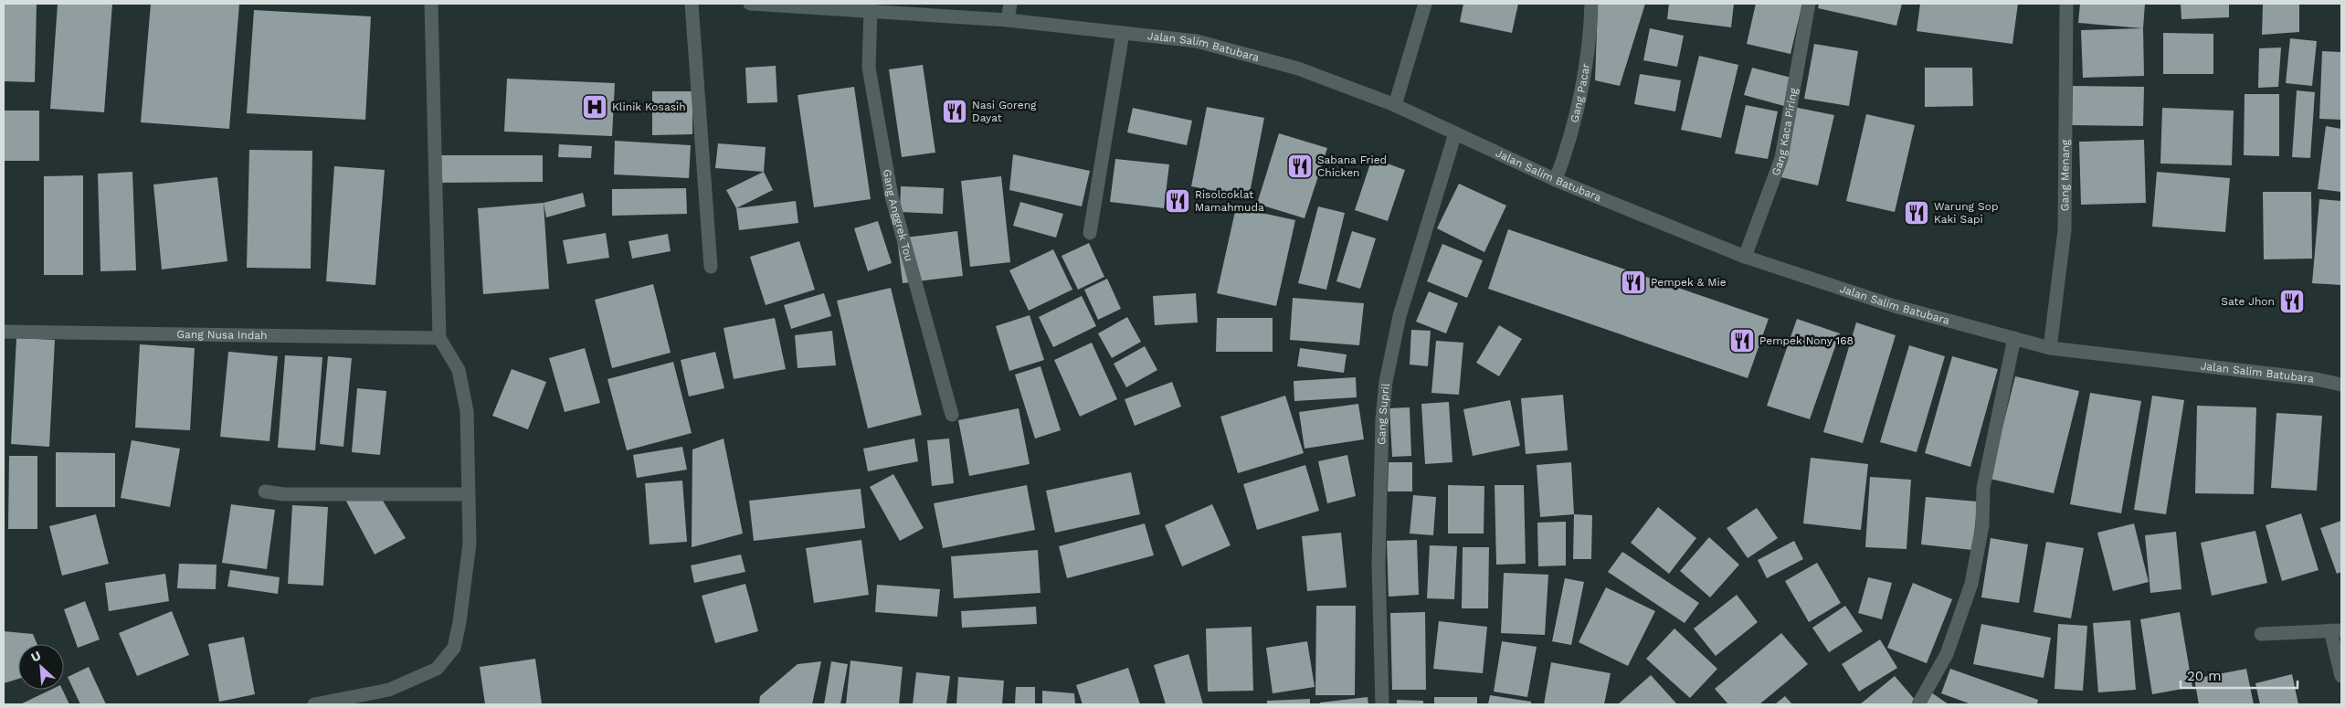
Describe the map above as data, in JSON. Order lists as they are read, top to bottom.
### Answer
{
  "streets": {
    "street": [
      "Jalan Salim Batubara",
      "Gang Pacar",
      "Gang Kaca Piring",
      "Gang Menang",
      "Gang Anggrek Tou",
      "Gang Nusa Indah",
      "Gang Supril"
    ]
  },
  "crossings": [
    ["Jalan Salim Batubara", "Gang Pacar"],
    ["Jalan Salim Batubara", "Gang Kaca Piring"],
    ["Jalan Salim Batubara", "Gang Menang"],
    ["Jalan Salim Batubara", "Gang Anggrek Tou"],
    ["Jalan Salim Batubara", "Gang Supril"]
  ],
  "places": {
    "hospital": ["Klinik Kosasih"],
    "restaurant": [
      "Nasi Goreng Dayat",
      "Sabana Fried Chicken",
      "Risolcoklat Mamahmuda",
      "Warung Sop Kaki Sapi",
      "Pempek & Mie",
      "Sate Jhon",
      "Pempek Nony 168"
    ]
  },
  "scale_bar": "20 m",
  "north": "top left"
}
